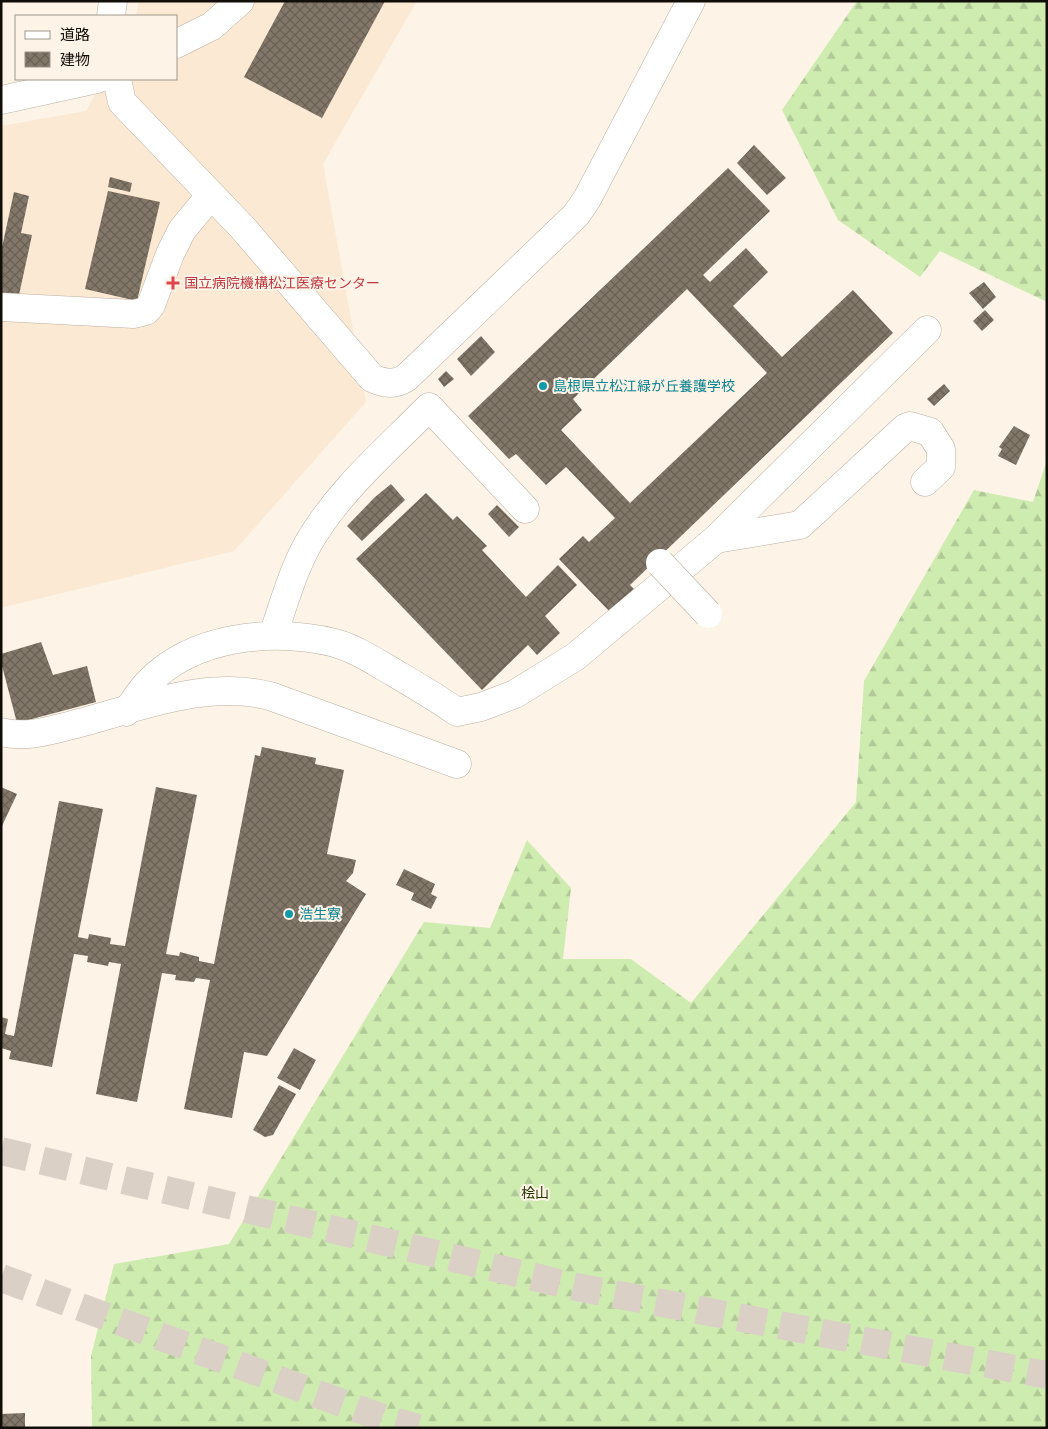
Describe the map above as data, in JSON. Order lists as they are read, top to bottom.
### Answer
{
  "parks": ["桧山"],
  "places": {
    "health": ["国立病院機構松江医療センター"],
    "other": ["島根県立松江緑が丘養護学校", "浩生寮"]
  },
  "legend": ["道路", "建物"]
}
